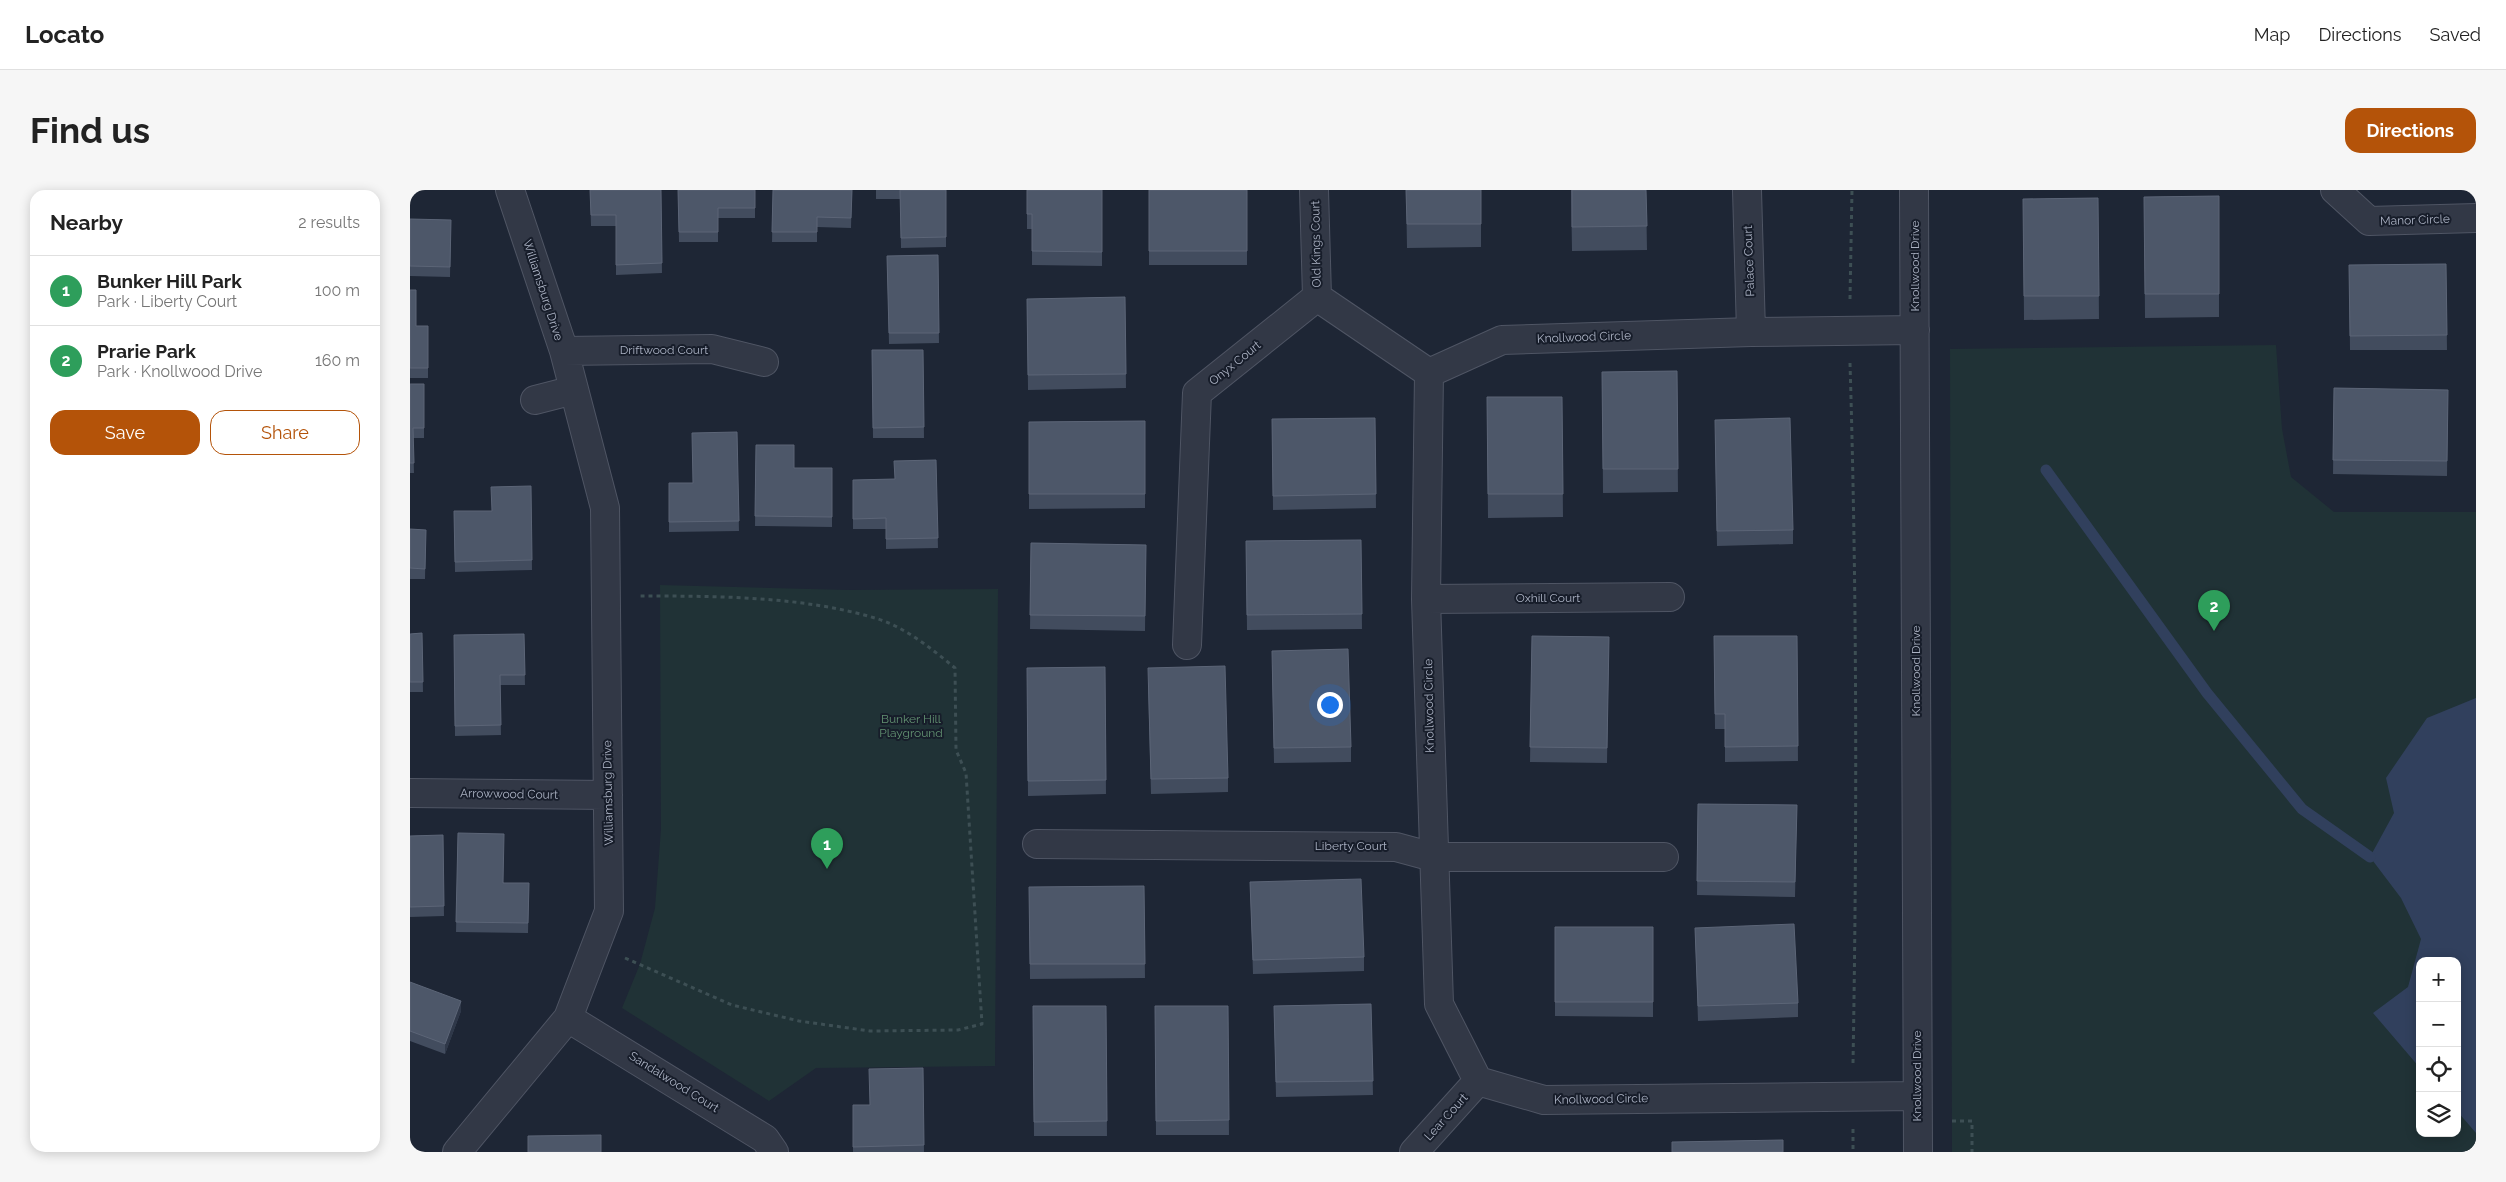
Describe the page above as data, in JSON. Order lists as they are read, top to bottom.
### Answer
{
  "streets": {
    "street": [
      "Manor Circle",
      "Old Kings Court",
      "Palace Court",
      "Knollwood Drive",
      "Williamsburg Drive",
      "Knollwood Circle",
      "Driftwood Court",
      "Onyx Court",
      "Oxhill Court",
      "Arrowwood Court",
      "Liberty Court",
      "Sandalwood Court",
      "Lear Court"
    ]
  },
  "crossings": [
    ["Old Kings Court", "Onyx Court"],
    ["Palace Court", "Knollwood Circle"],
    ["Knollwood Drive", "Knollwood Circle"],
    ["Williamsburg Drive", "Driftwood Court"],
    ["Williamsburg Drive", "Arrowwood Court"],
    ["Williamsburg Drive", "Sandalwood Court"],
    ["Knollwood Circle", "Oxhill Court"],
    ["Knollwood Circle", "Liberty Court"],
    ["Knollwood Circle", "Lear Court"]
  ],
  "parks": ["Bunker Hill Playground"],
  "page": {
    "header": "Locato",
    "nav": ["Map", "Directions", "Saved"],
    "buttons": [
      "Directions",
      ["Save", "Share"]
    ],
    "title": "Find us",
    "heading": ["Nearby", "2 results"],
    "list": [
      {
        "mark": "1",
        "name": "Bunker Hill Park",
        "note": "Park · Liberty Court",
        "value": "100 m"
      },
      {
        "mark": "2",
        "name": "Prarie Park",
        "note": "Park · Knollwood Drive",
        "value": "160 m"
      }
    ],
    "pins": ["2", "1"],
    "map_buttons": ["+", "−"]
  }
}
